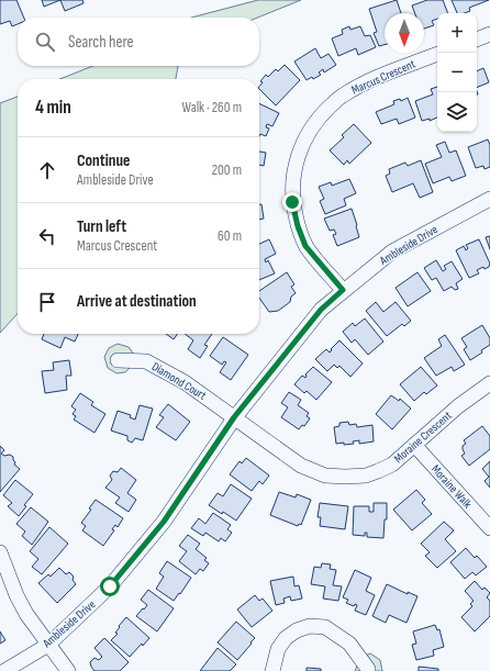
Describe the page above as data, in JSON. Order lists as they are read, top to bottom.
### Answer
{
  "streets": {
    "street": [
      "Marcus Crescent",
      "Ambleside Drive",
      "Diamond Court",
      "Moraine Crescent",
      "Moraine Walk"
    ]
  },
  "crossings": [
    ["Marcus Crescent", "Ambleside Drive"],
    ["Ambleside Drive", "Diamond Court"],
    ["Ambleside Drive", "Moraine Crescent"],
    ["Diamond Court", "Moraine Crescent"],
    ["Moraine Crescent", "Moraine Walk"]
  ],
  "north": "bottom",
  "page": {
    "map_buttons": ["+", "−"],
    "search": "Search here",
    "heading": ["4 min", "Walk · 260 m"],
    "list": [
      ["Continue", "Ambleside Drive", "200 m"],
      ["Turn left", "Marcus Crescent", "60 m"],
      "Arrive at destination"
    ]
  }
}
